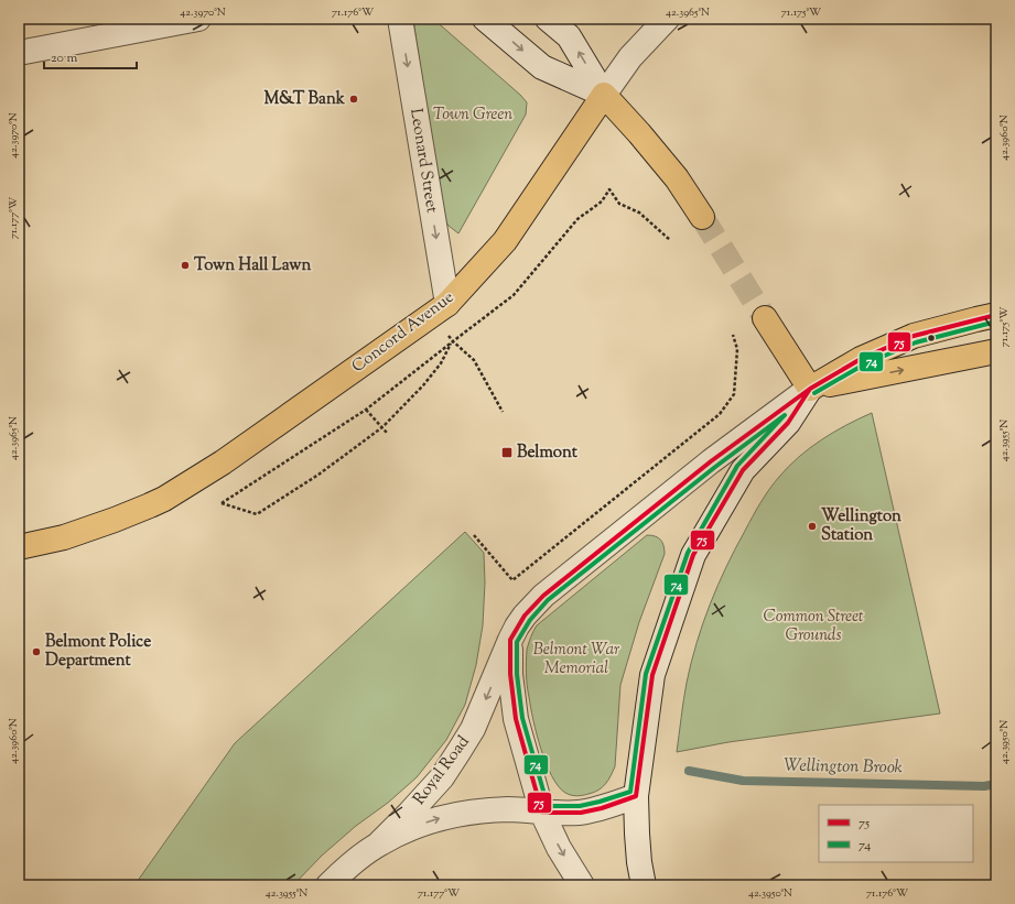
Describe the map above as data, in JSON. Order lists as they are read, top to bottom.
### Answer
{
  "streets": {
    "main road": ["Concord Avenue"],
    "street": ["Leonard Street", "Royal Road"]
  },
  "crossings": [
    ["Leonard Street", "Concord Avenue"]
  ],
  "one_way": ["Leonard Street"],
  "water": ["Wellington Brook"],
  "parks": ["Town Green", "Common Street Grounds", "Belmont War Memorial"],
  "places": {
    "other": [
      "M&T Bank",
      "Town Hall Lawn",
      "Wellington Station",
      "Belmont Police Department"
    ],
    "transit": ["Belmont"]
  },
  "lines": ["transit line 75", "transit line 74"],
  "legend": ["75", "74"],
  "scale_bar": "20 m",
  "coordinates": [
    "42.3970°N",
    "71.176°W",
    "42.3965°N",
    "71.175°W",
    "42.3960°N",
    "71.177°W",
    "42.3955°N",
    "42.3950°N"
  ]
}
